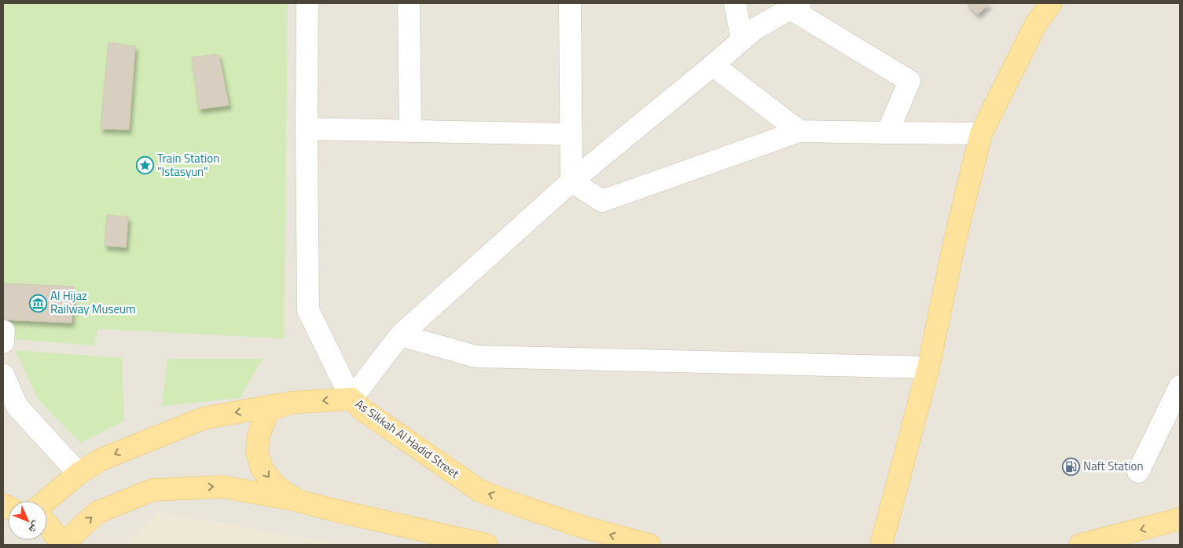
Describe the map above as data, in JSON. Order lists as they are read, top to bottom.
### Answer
{
  "streets": {
    "main road": ["As Sikkah Al Hadid Street"]
  },
  "places": {
    "place": ["Train Station \"Istasyun\""],
    "museum": ["Al Hijaz Railway Museum"],
    "fuel station": ["Naft Station"]
  },
  "north": "bottom right"
}
